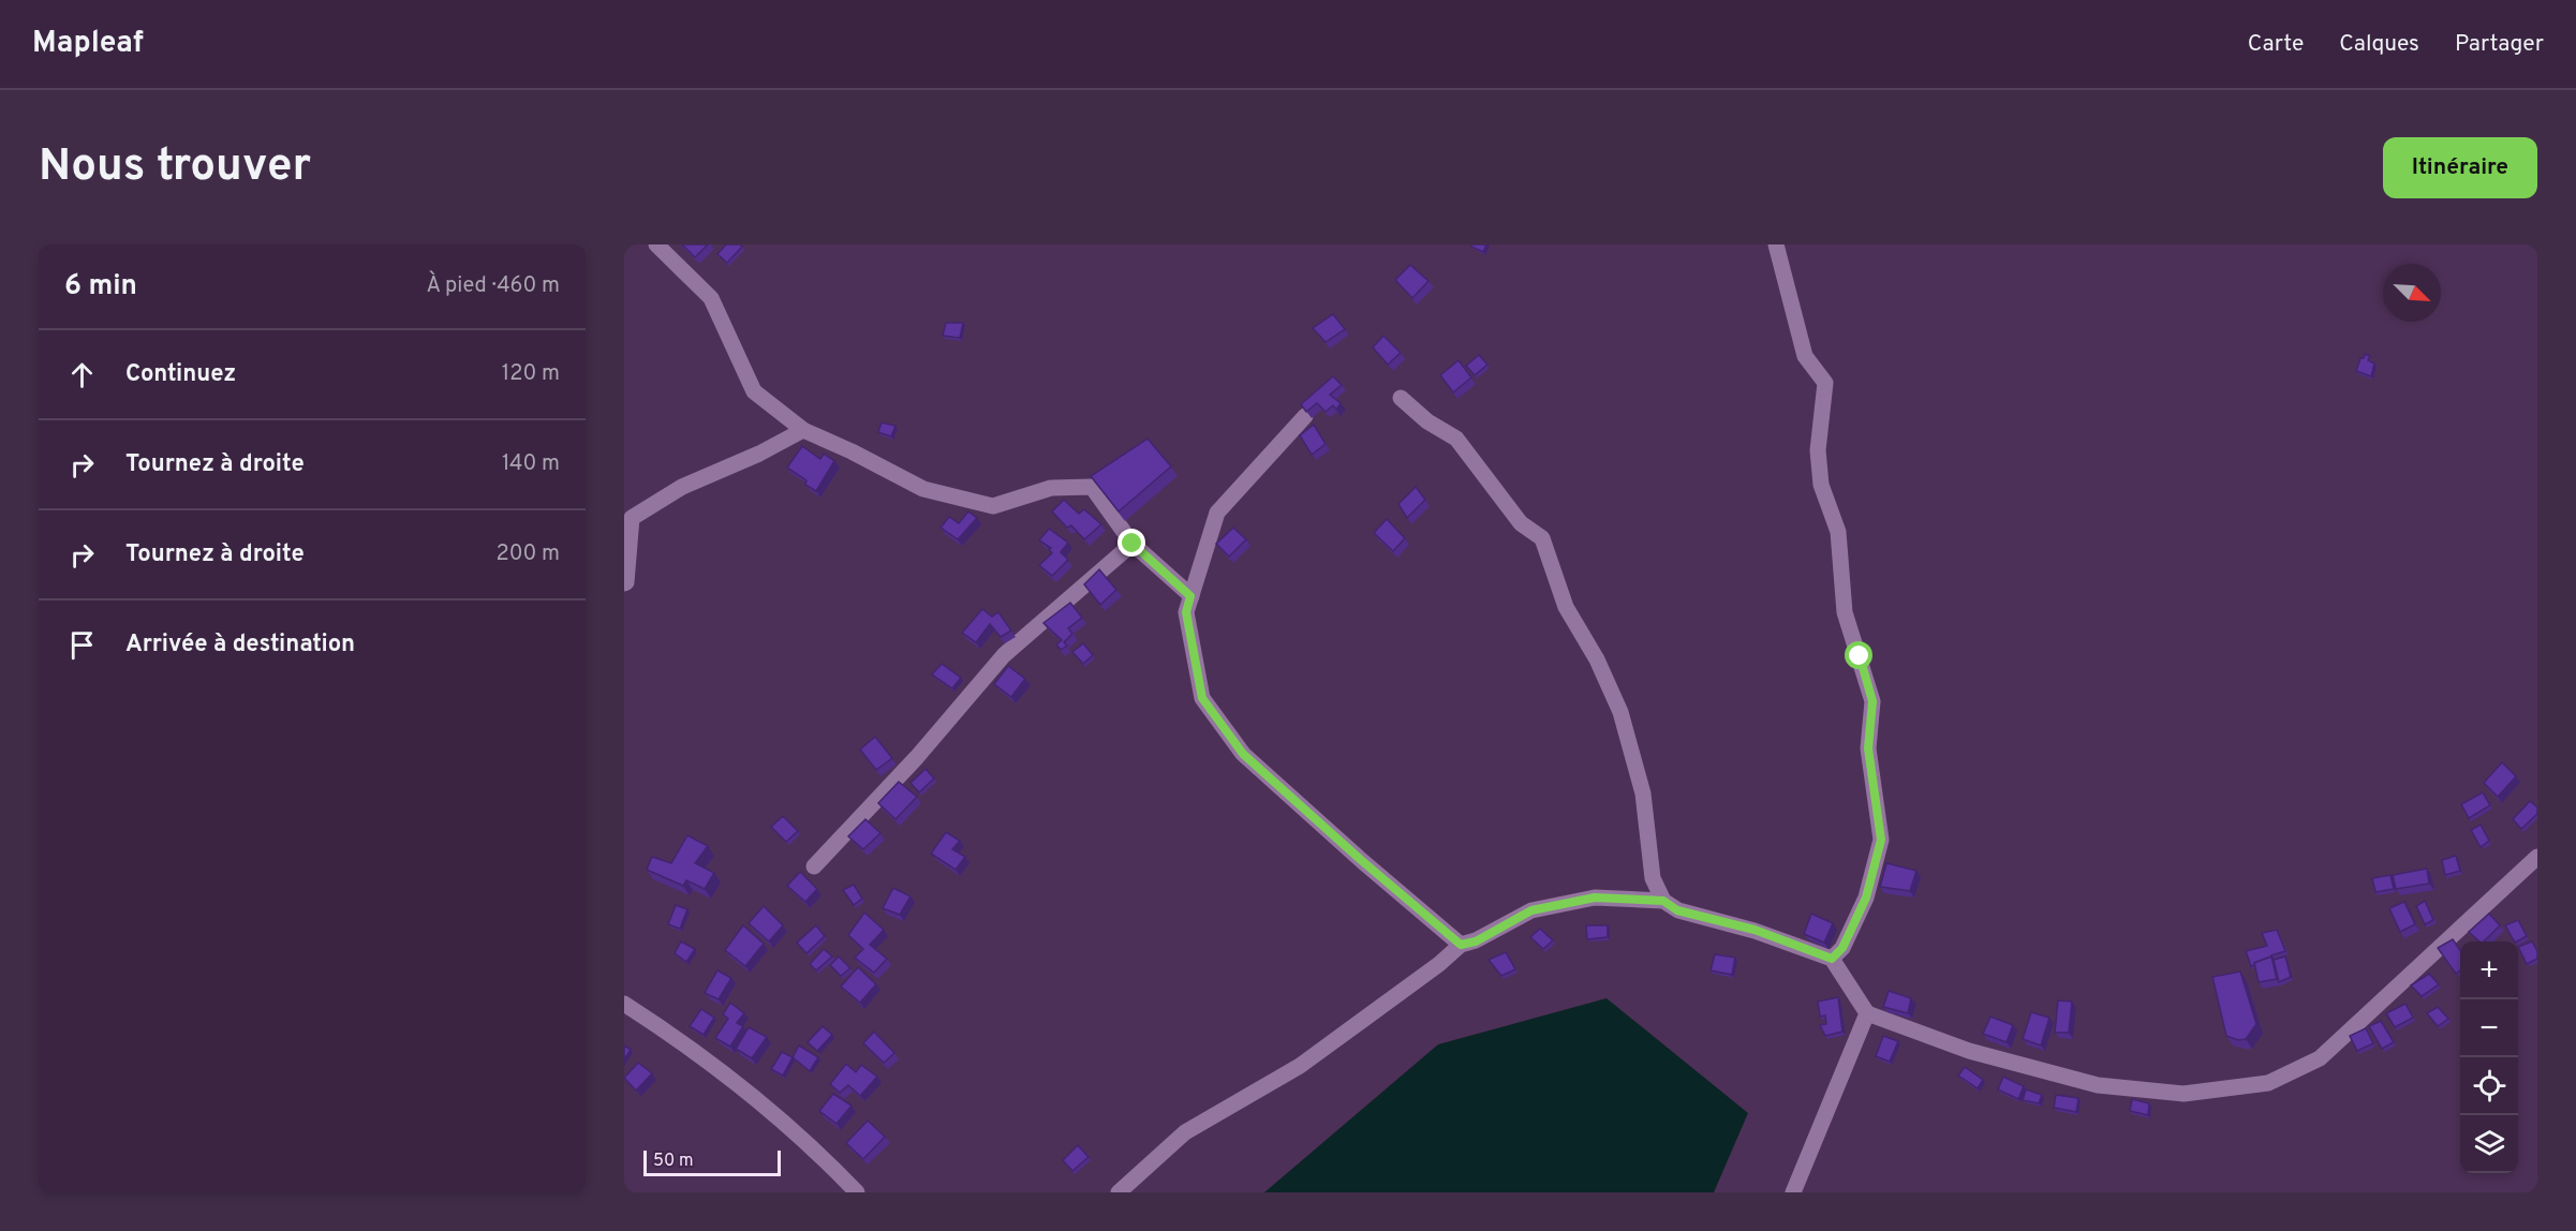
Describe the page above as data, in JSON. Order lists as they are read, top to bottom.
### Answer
{
  "scale_bar": "50 m",
  "north": "bottom right",
  "page": {
    "header": "Mapleaf",
    "nav": ["Carte", "Calques", "Partager"],
    "buttons": "Itinéraire",
    "title": "Nous trouver",
    "heading": ["6 min", "À pied · 460 m"],
    "list": [
      ["Continuez", "120 m"],
      ["Tournez à droite", "140 m"],
      ["Tournez à droite", "200 m"],
      "Arrivée à destination"
    ],
    "map_buttons": ["+", "−"],
    "scale": "50 m"
  }
}
